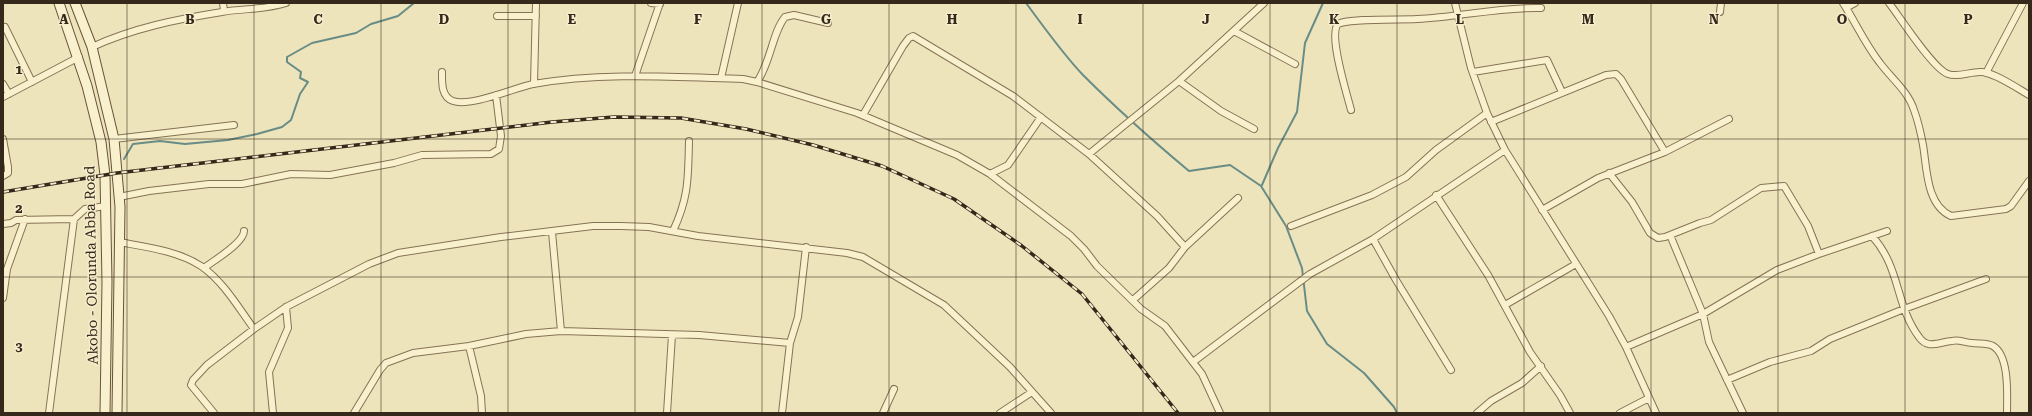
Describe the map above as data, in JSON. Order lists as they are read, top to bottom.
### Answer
{
  "streets": {
    "main road": ["Akobo - Olorunda Abba Road"]
  },
  "grid": {
    "columns": [
      "A",
      "B",
      "C",
      "D",
      "E",
      "F",
      "G",
      "H",
      "I",
      "J",
      "K",
      "L",
      "M",
      "N",
      "O",
      "P"
    ],
    "rows": ["1", "2", "3"]
  }
}
